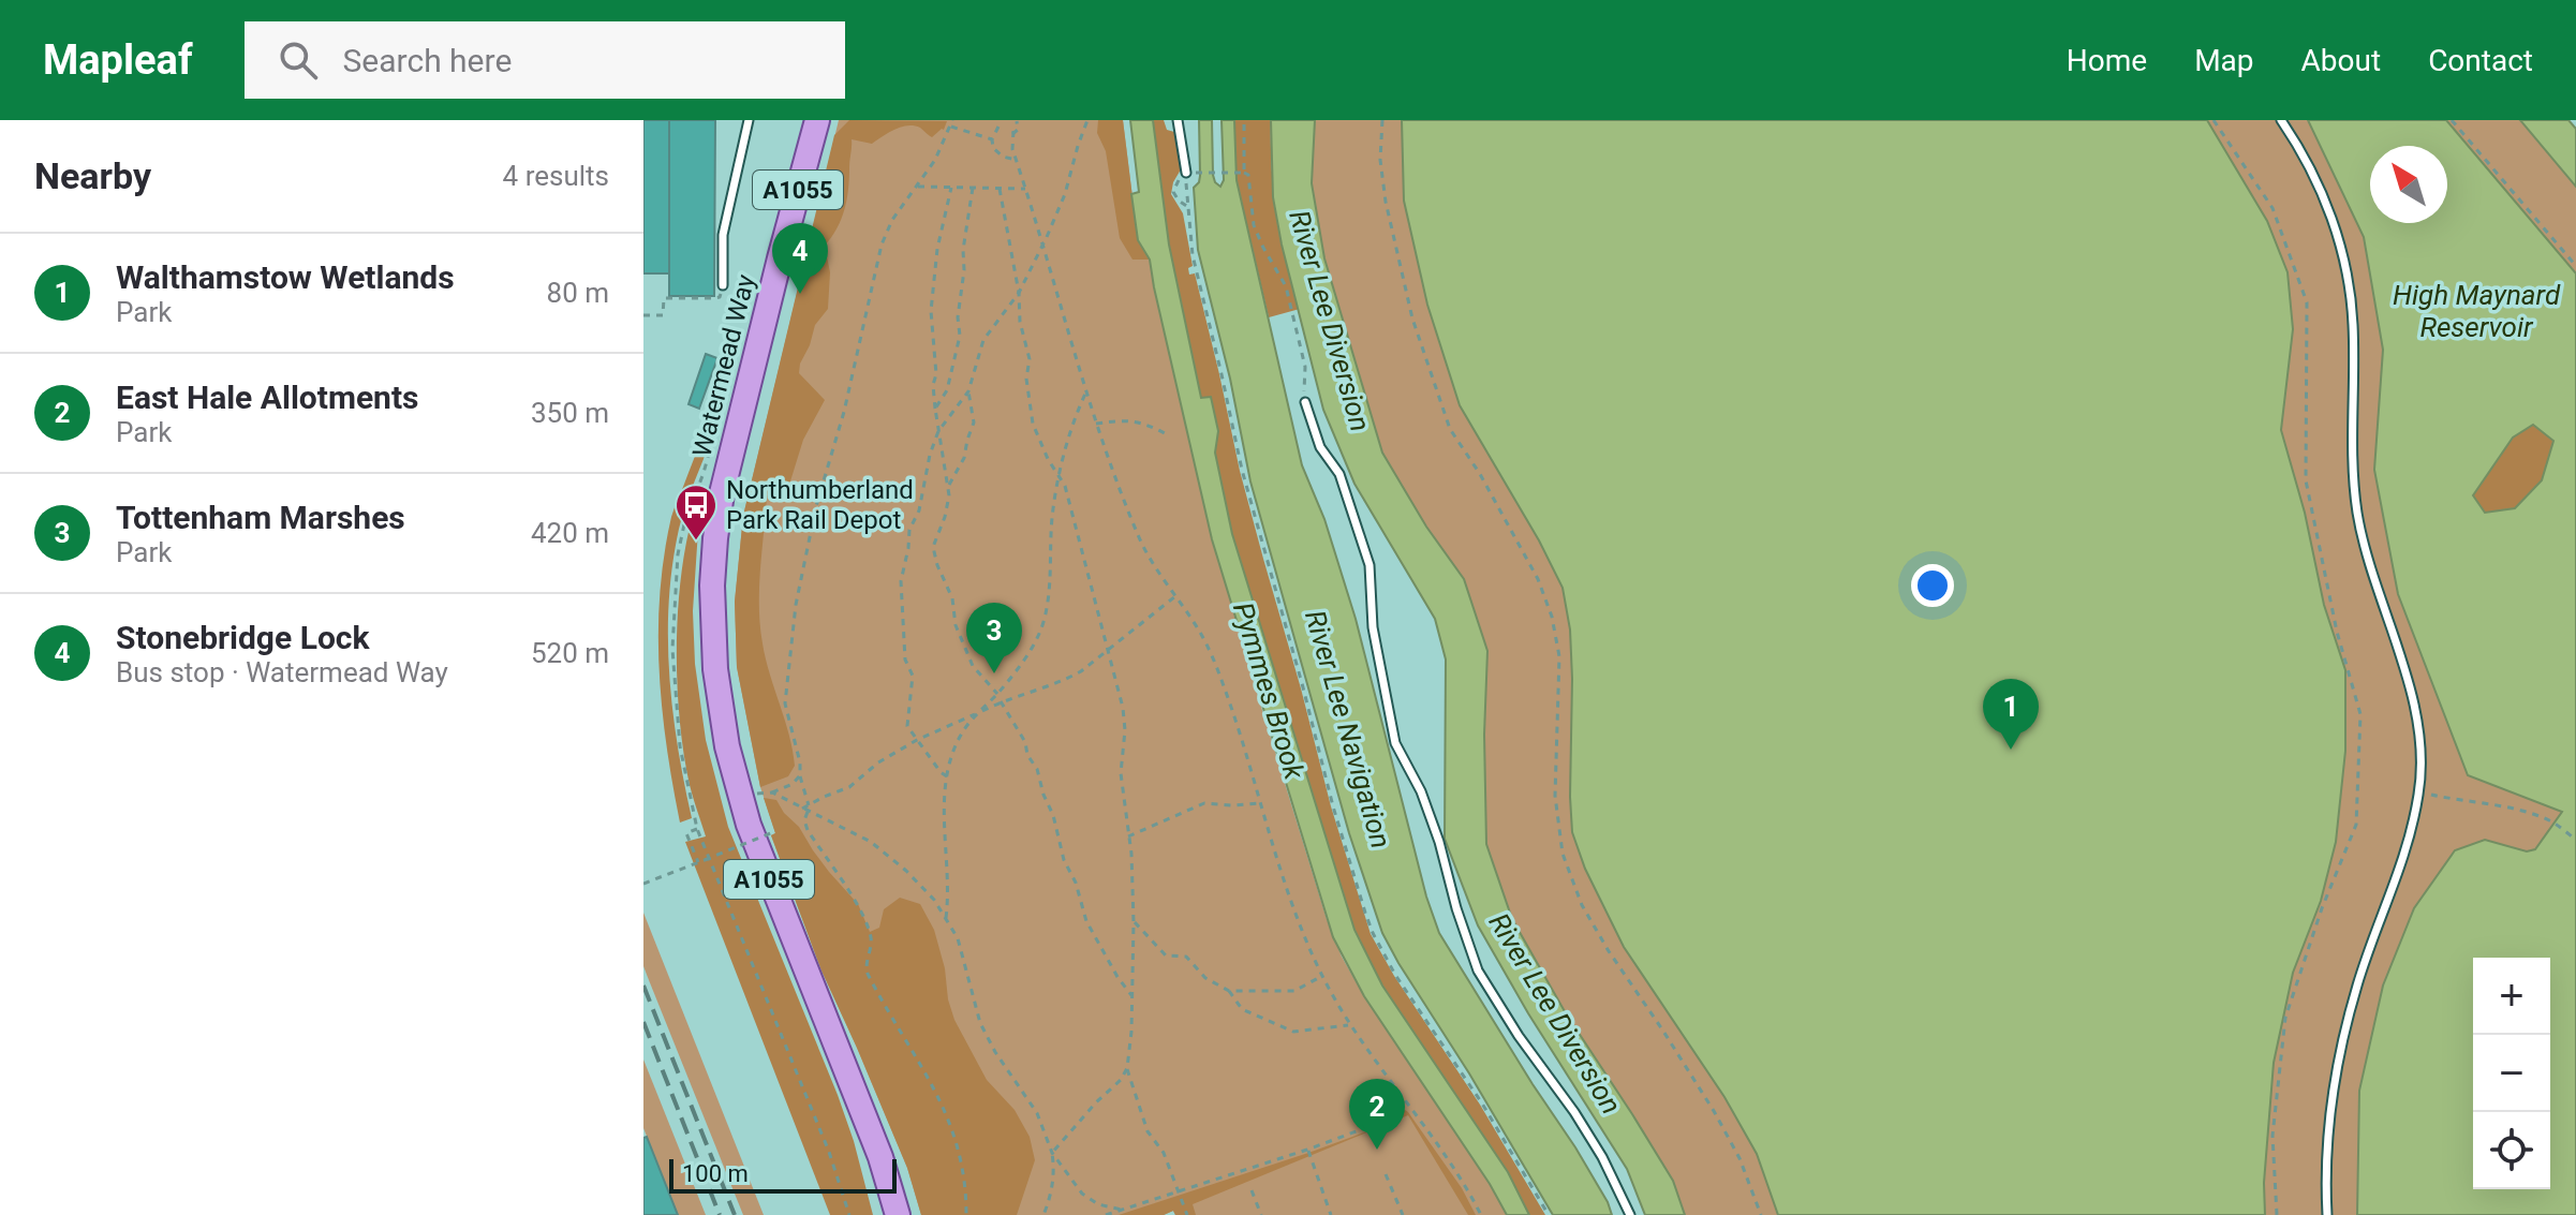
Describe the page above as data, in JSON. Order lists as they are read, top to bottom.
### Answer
{
  "streets": {
    "main road": ["A1055", "Watermead Way"]
  },
  "water": [
    "High Maynard Reservoir",
    "River Lee Diversion",
    "Pymmes Brook",
    "River Lee Navigation"
  ],
  "places": {
    "bus stop": ["Northumberland Park Rail Depot"]
  },
  "scale_bar": "100 m",
  "north": "top left",
  "page": {
    "header": "Mapleaf",
    "search": "Search here",
    "nav": [
      "Home",
      "Map",
      "About",
      "Contact"
    ],
    "heading": ["Nearby", "4 results"],
    "pins": [
      "4",
      "3",
      "1",
      "2"
    ],
    "list": [
      {
        "mark": "1",
        "name": "Walthamstow Wetlands",
        "note": "Park",
        "value": "80 m"
      },
      {
        "mark": "2",
        "name": "East Hale Allotments",
        "note": "Park",
        "value": "350 m"
      },
      {
        "mark": "3",
        "name": "Tottenham Marshes",
        "note": "Park",
        "value": "420 m"
      },
      {
        "mark": "4",
        "name": "Stonebridge Lock",
        "note": "Bus stop · Watermead Way",
        "value": "520 m"
      }
    ],
    "map_buttons": ["+", "−"],
    "scale": "100 m"
  }
}
